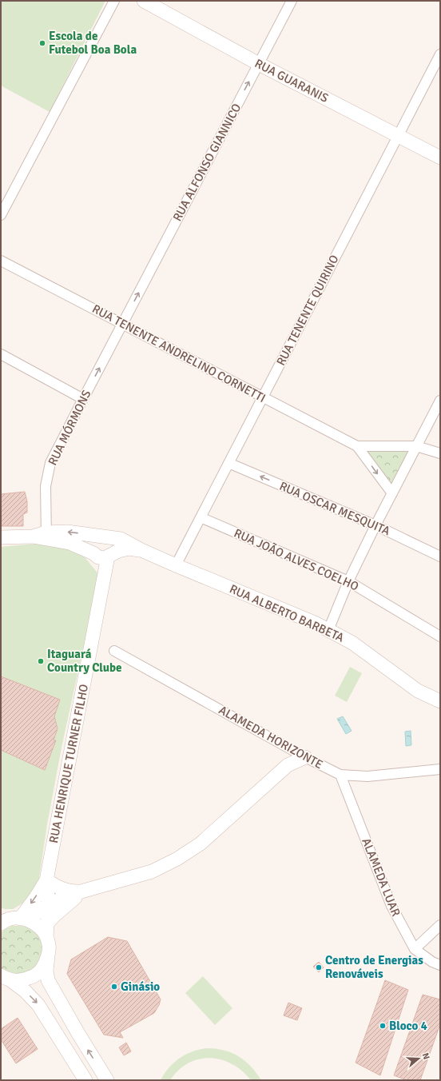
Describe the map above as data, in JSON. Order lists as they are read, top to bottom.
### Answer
{
  "streets": {
    "main road": ["RUA GUARANIS", "RUA ALBERTO BARBETA", "RUA HENRIQUE TURNER FILHO"],
    "street": [
      "RUA ALFONSO GIANNICO",
      "RUA TENENTE QUIRINO",
      "RUA TENENTE ANDRELINO CORNETTI",
      "RUA MÓRMONS",
      "RUA OSCAR MESQUITA",
      "RUA JOÃO ALVES COELHO",
      "ALAMEDA HORIZONTE",
      "ALAMEDA LUAR"
    ]
  },
  "crossings": [
    ["RUA GUARANIS", "RUA ALFONSO GIANNICO"],
    ["RUA GUARANIS", "RUA TENENTE QUIRINO"],
    ["RUA ALFONSO GIANNICO", "RUA TENENTE ANDRELINO CORNETTI"],
    ["RUA ALFONSO GIANNICO", "RUA MÓRMONS"],
    ["RUA TENENTE QUIRINO", "RUA TENENTE ANDRELINO CORNETTI"],
    ["RUA TENENTE QUIRINO", "RUA OSCAR MESQUITA"],
    ["RUA TENENTE QUIRINO", "RUA JOÃO ALVES COELHO"],
    ["RUA TENENTE QUIRINO", "RUA ALBERTO BARBETA"],
    ["RUA TENENTE ANDRELINO CORNETTI", "RUA MÓRMONS"],
    ["ALAMEDA HORIZONTE", "ALAMEDA LUAR"]
  ],
  "one_way": ["RUA ALFONSO GIANNICO", "RUA MÓRMONS"],
  "places": [
    "Escola de Futebol Boa Bola",
    "Itaguará Country Clube",
    "Centro de Energias Renováveis",
    "Ginásio",
    "Bloco 4"
  ],
  "north": "right"
}
